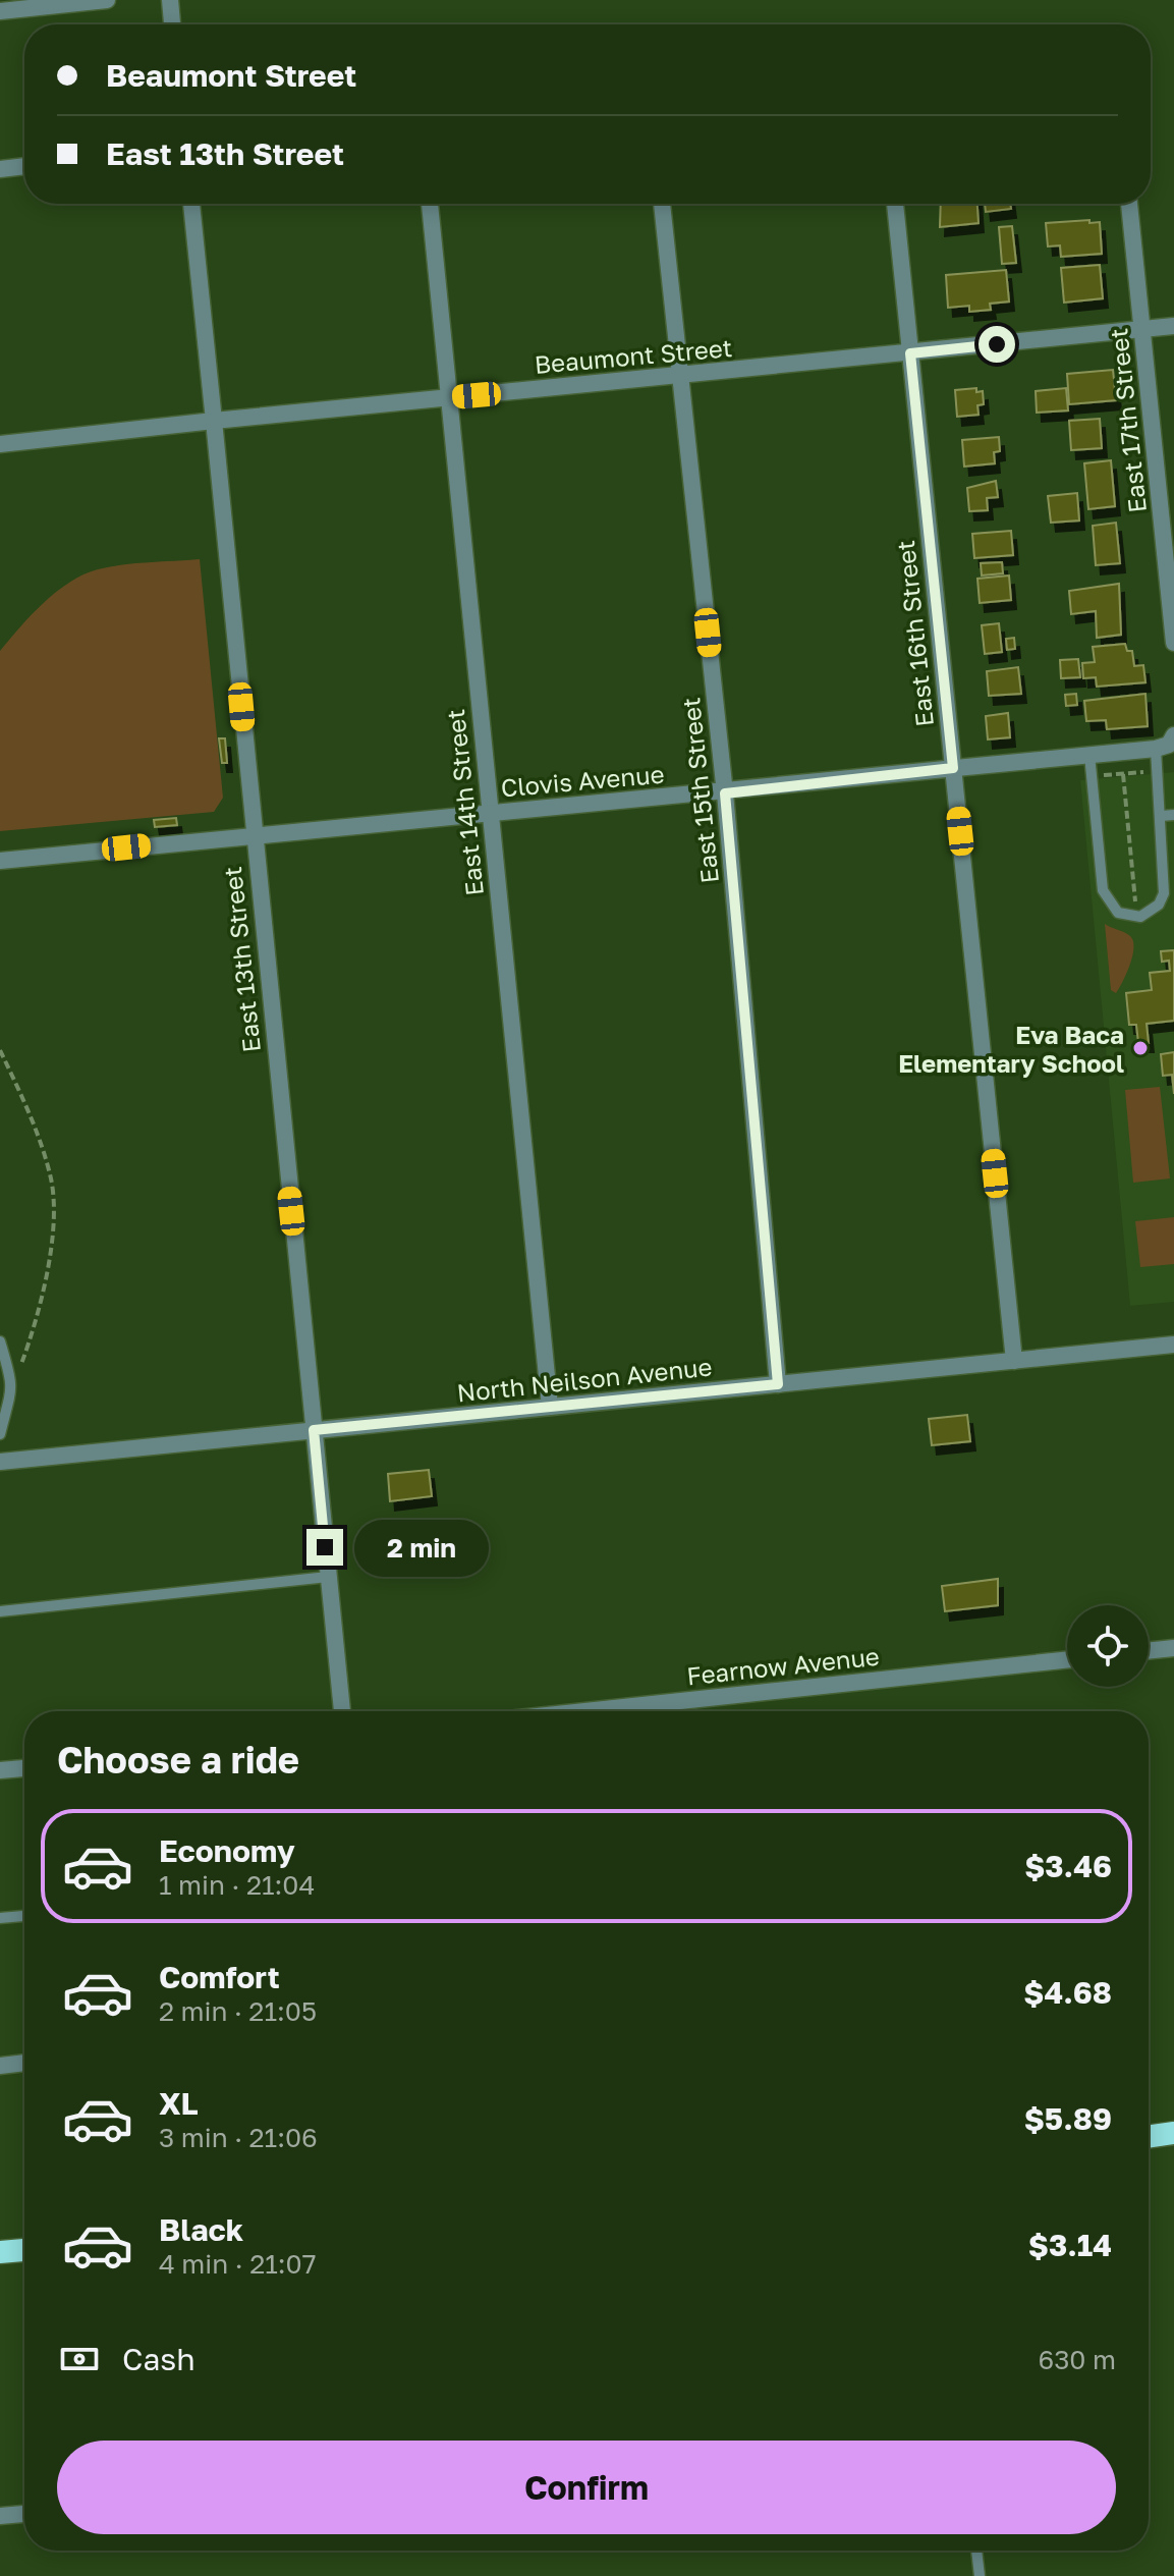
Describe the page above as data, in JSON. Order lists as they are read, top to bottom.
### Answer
{
  "streets": {
    "street": [
      "Beaumont Street",
      "East 17th Street",
      "East 16th Street",
      "Clovis Avenue",
      "East 15th Street",
      "East 14th Street",
      "East 13th Street",
      "North Neilson Avenue",
      "Fearnow Avenue"
    ]
  },
  "crossings": [
    ["Beaumont Street", "East 17th Street"],
    ["Beaumont Street", "East 16th Street"],
    ["Beaumont Street", "East 15th Street"],
    ["Beaumont Street", "East 14th Street"],
    ["Beaumont Street", "East 13th Street"],
    ["East 16th Street", "Clovis Avenue"],
    ["East 16th Street", "North Neilson Avenue"],
    ["Clovis Avenue", "East 15th Street"],
    ["Clovis Avenue", "East 14th Street"],
    ["Clovis Avenue", "East 13th Street"],
    ["East 15th Street", "North Neilson Avenue"],
    ["East 14th Street", "North Neilson Avenue"],
    ["East 13th Street", "North Neilson Avenue"]
  ],
  "places": ["Eva Baca Elementary School"],
  "page": {
    "banner": ["Beaumont Street", "East 13th Street"],
    "bubble": "2 min",
    "heading": "Choose a ride",
    "list": [
      {
        "name": "Economy",
        "note": "1 min · 21:04",
        "value": "$3.46"
      },
      {
        "name": "Comfort",
        "note": "2 min · 21:05",
        "value": "$4.68"
      },
      {
        "name": "XL",
        "note": "3 min · 21:06",
        "value": "$5.89"
      },
      {
        "name": "Black",
        "note": "4 min · 21:07",
        "value": "$3.14"
      }
    ],
    "pay": ["Cash", "630 m"],
    "buttons": "Confirm"
  }
}
